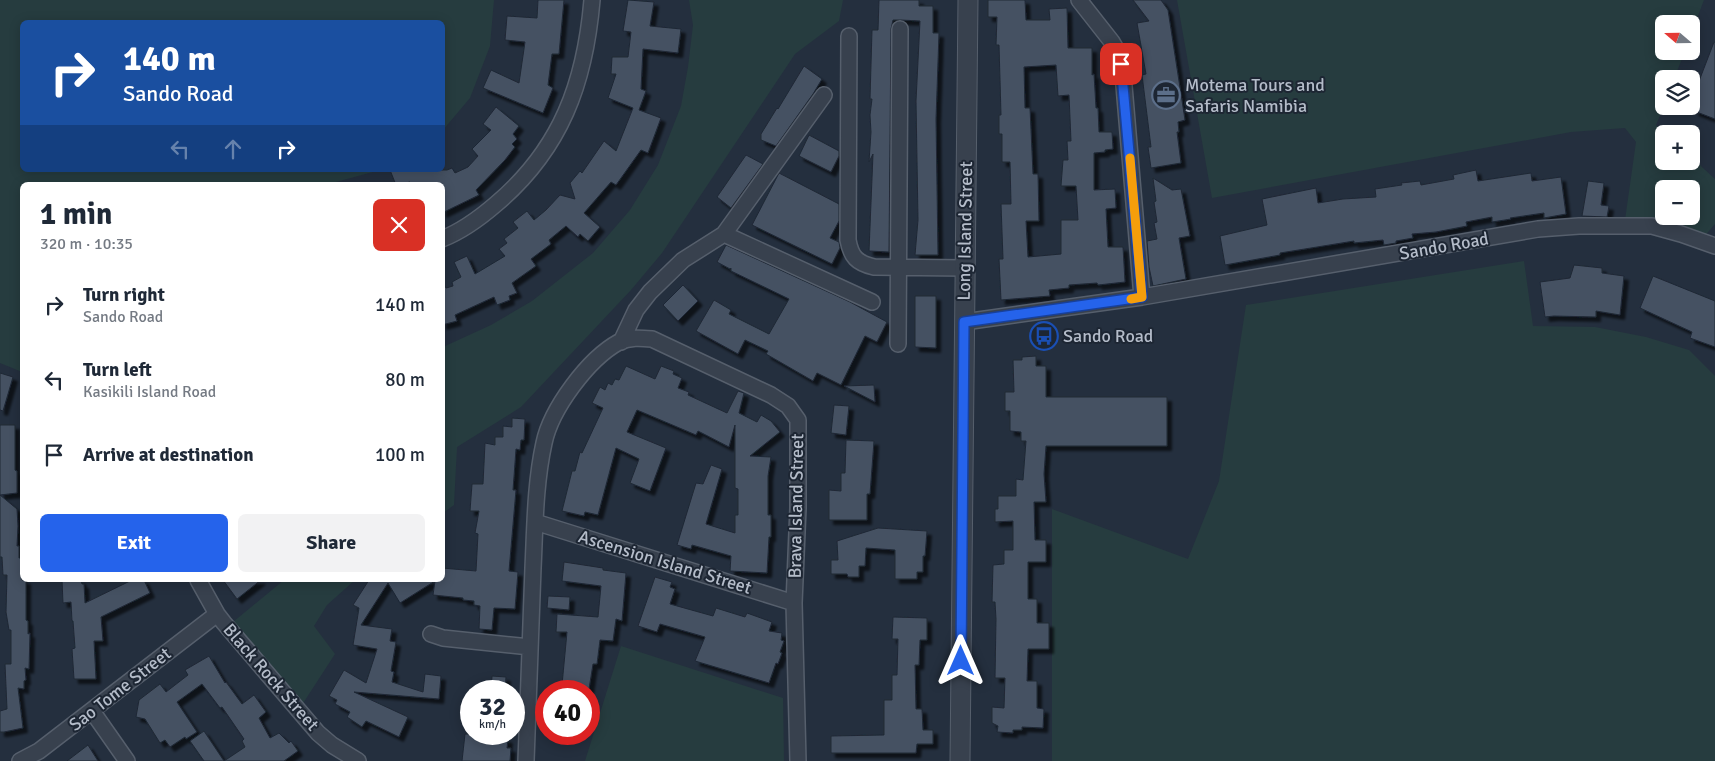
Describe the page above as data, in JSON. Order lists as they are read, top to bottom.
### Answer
{
  "streets": {
    "street": [
      "Long Island Street",
      "Sando Road",
      "Brava Island Street",
      "Ascension Island Street",
      "Black Rock Street",
      "Sao Tome Street"
    ]
  },
  "crossings": [
    ["Long Island Street", "Sando Road"],
    ["Brava Island Street", "Ascension Island Street"],
    ["Black Rock Street", "Sao Tome Street"]
  ],
  "places": {
    "office": ["Motema Tours and Safaris Namibia"],
    "bus stop": ["Sando Road"]
  },
  "north": "left",
  "page": {
    "map_buttons": ["+", "−"],
    "turn": ["140 m", "Sando Road"],
    "heading": ["1 min", "320 m · 10:35"],
    "list": [
      {
        "name": "Turn right",
        "note": "Sando Road",
        "value": "140 m"
      },
      {
        "name": "Turn left",
        "note": "Kasikili Island Road",
        "value": "80 m"
      },
      {
        "name": "Arrive at destination",
        "value": "100 m"
      }
    ],
    "buttons": ["Exit", "Share"],
    "speed": "32 km/h",
    "limit": "40"
  }
}
